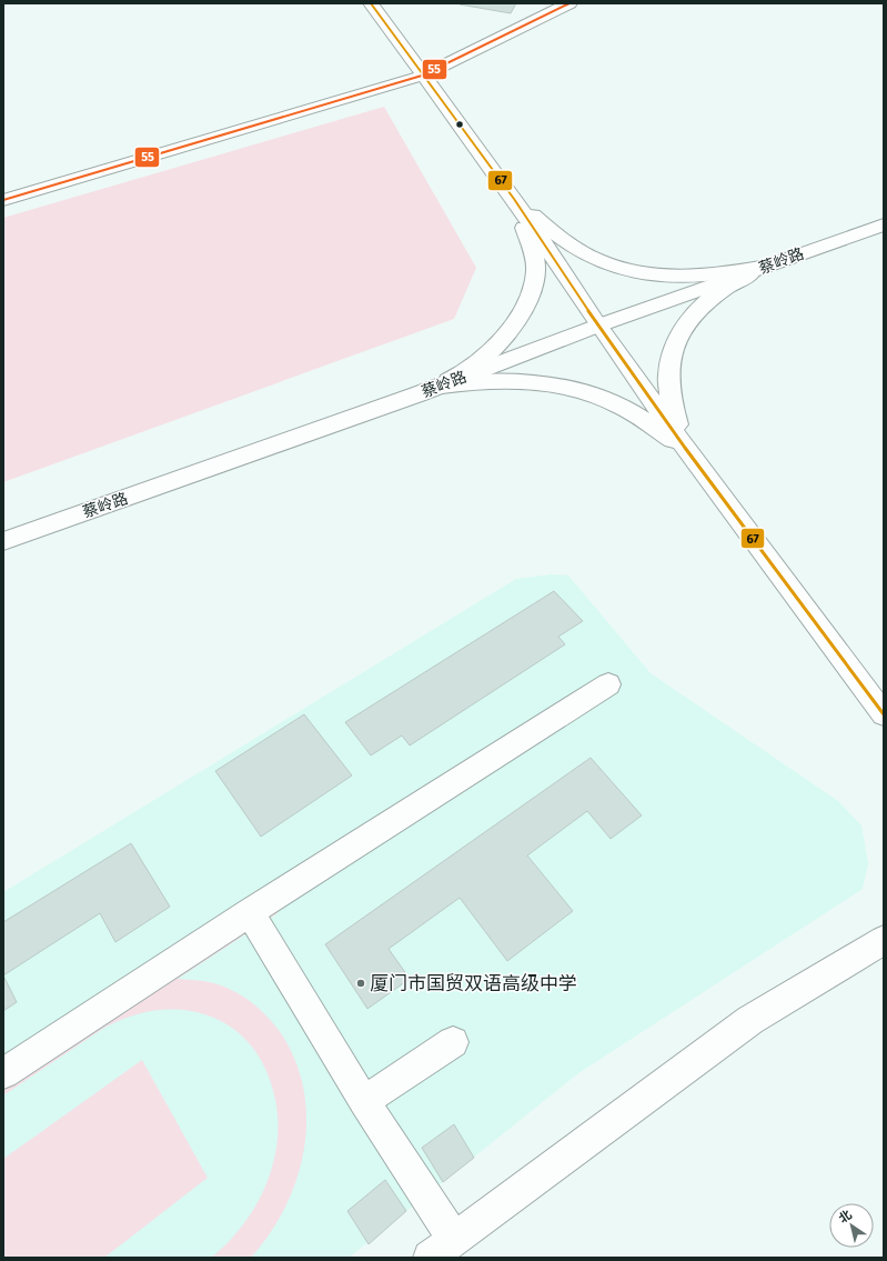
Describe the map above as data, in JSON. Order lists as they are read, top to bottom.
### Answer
{
  "streets": {
    "street": ["蔡岭路"]
  },
  "places": ["厦门市国贸双语高级中学"],
  "lines": ["transit line 67", "transit line 55"],
  "north": "top left"
}
